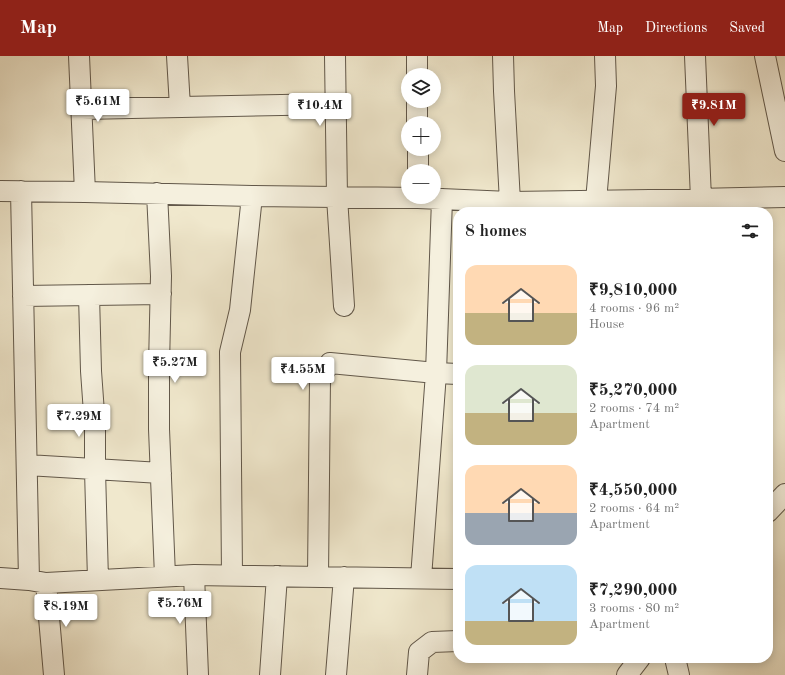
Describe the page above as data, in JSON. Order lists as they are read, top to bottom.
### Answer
{
  "page": {
    "header": "Map",
    "nav": ["Map", "Directions", "Saved"],
    "map_buttons": ["+", "−"],
    "price": [
      "₹5.61M",
      "₹10.4M",
      "₹9.81M",
      "₹5.27M",
      "₹4.55M",
      "₹7.29M",
      "₹5.76M",
      "₹8.19M"
    ],
    "heading": "8 homes",
    "list": [
      {
        "name": "₹9,810,000",
        "note": "4 rooms · 96 m² · House"
      },
      {
        "name": "₹5,270,000",
        "note": "2 rooms · 74 m² · Apartment"
      },
      {
        "name": "₹4,550,000",
        "note": "2 rooms · 64 m² · Apartment"
      },
      {
        "name": "₹7,290,000",
        "note": "3 rooms · 80 m² · Apartment"
      }
    ]
  }
}
